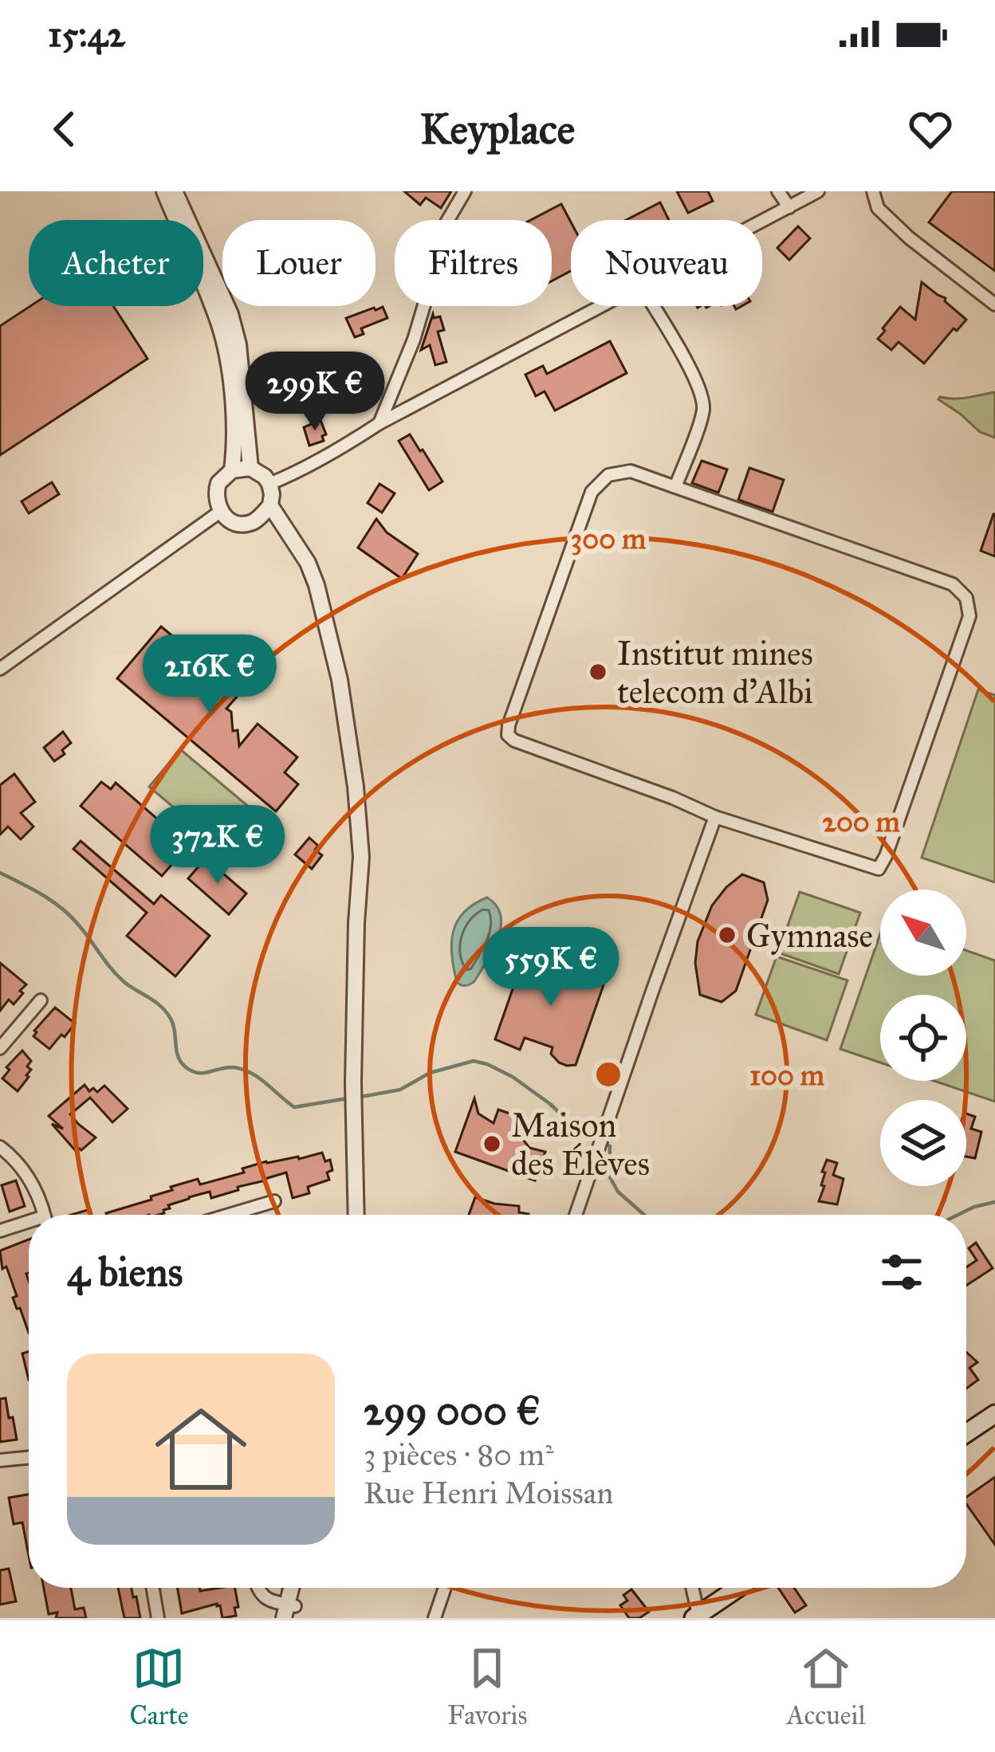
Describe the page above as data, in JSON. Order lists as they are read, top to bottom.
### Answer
{
  "places": ["Institut mines telecom d'Albi", "Gymnase", "Maison des Élèves"],
  "north": "top left",
  "page": {
    "status": "15:42",
    "header": "Keyplace",
    "chip": [
      "Acheter",
      "Louer",
      "Filtres",
      "Nouveau"
    ],
    "price": [
      "299K €",
      "216K €",
      "372K €",
      "559K €"
    ],
    "heading": "4 biens",
    "list": [
      {
        "name": "299 000 €",
        "note": "3 pièces · 80 m² · Rue Henri Moissan"
      }
    ],
    "tabs": ["Carte", "Favoris", "Accueil"]
  },
  "rings": ["300 m", "200 m", "100 m"]
}
